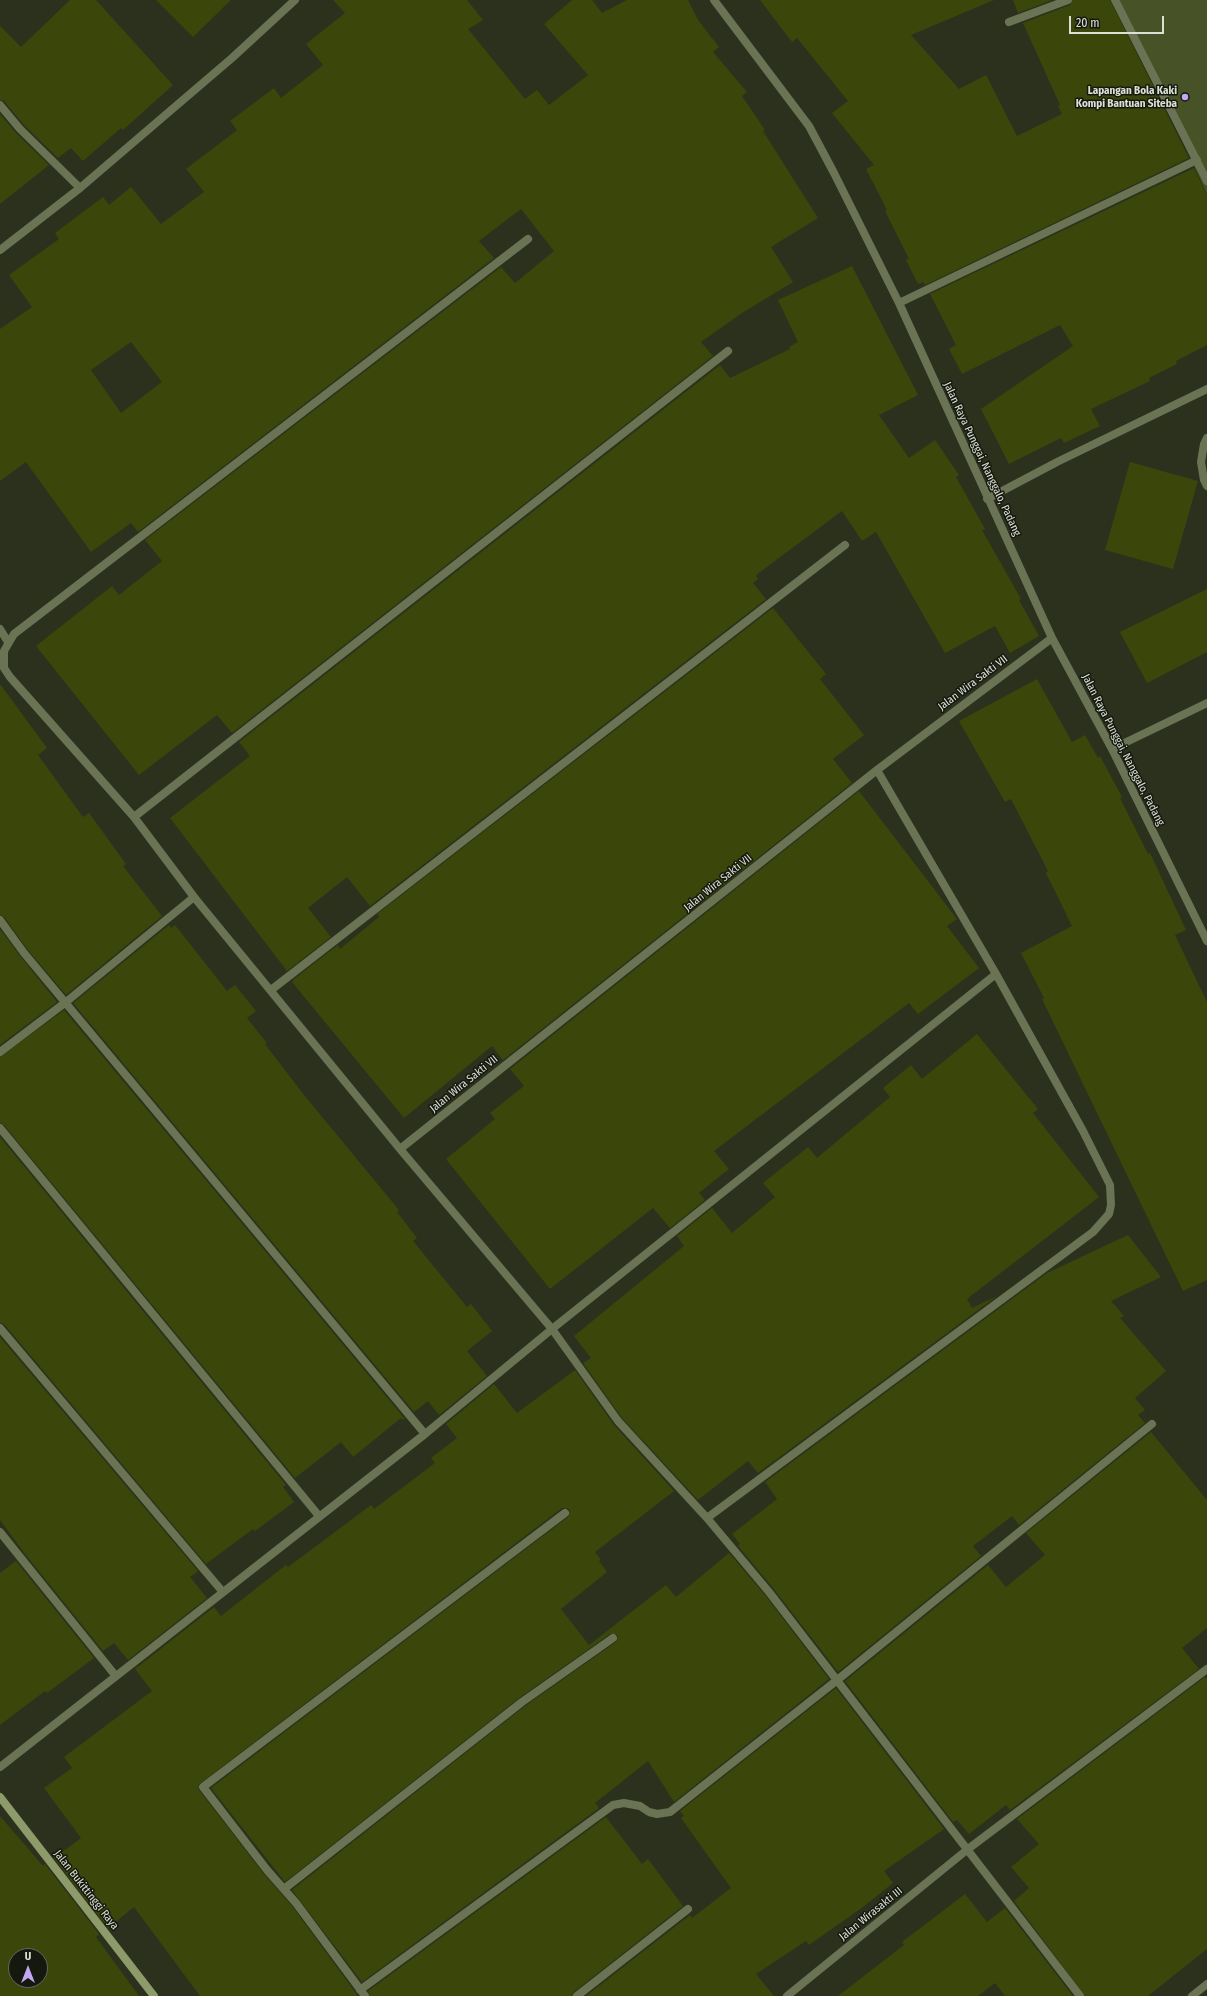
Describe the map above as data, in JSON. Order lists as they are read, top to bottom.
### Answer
{
  "streets": {
    "street": [
      "Jalan Raya Punggai, Nanggalo, Padang",
      "Jalan Wira Sakti VII",
      "Jalan Bukittinggi Raya",
      "Jalan Wirasakti III"
    ]
  },
  "crossings": [
    ["Jalan Raya Punggai, Nanggalo, Padang", "Jalan Wira Sakti VII"]
  ],
  "places": ["Lapangan Bola Kaki Kompi Bantuan Siteba"],
  "scale_bar": "20 m",
  "north": "top"
}
